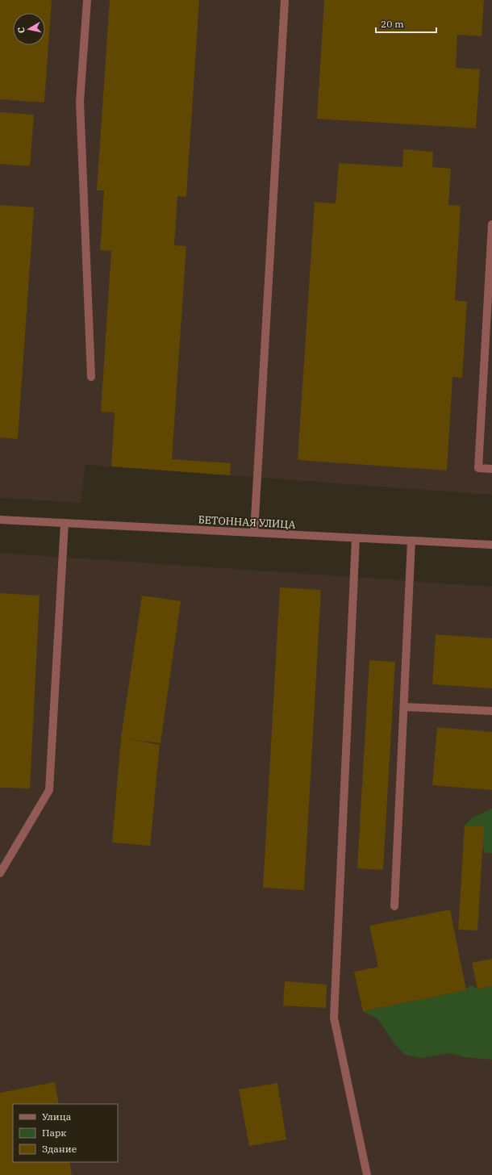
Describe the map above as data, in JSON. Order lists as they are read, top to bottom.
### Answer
{
  "streets": {
    "street": ["БЕТОННАЯ УЛИЦА"]
  },
  "legend": ["Улица", "Парк", "Здание"],
  "scale_bar": "20 m",
  "north": "left"
}
